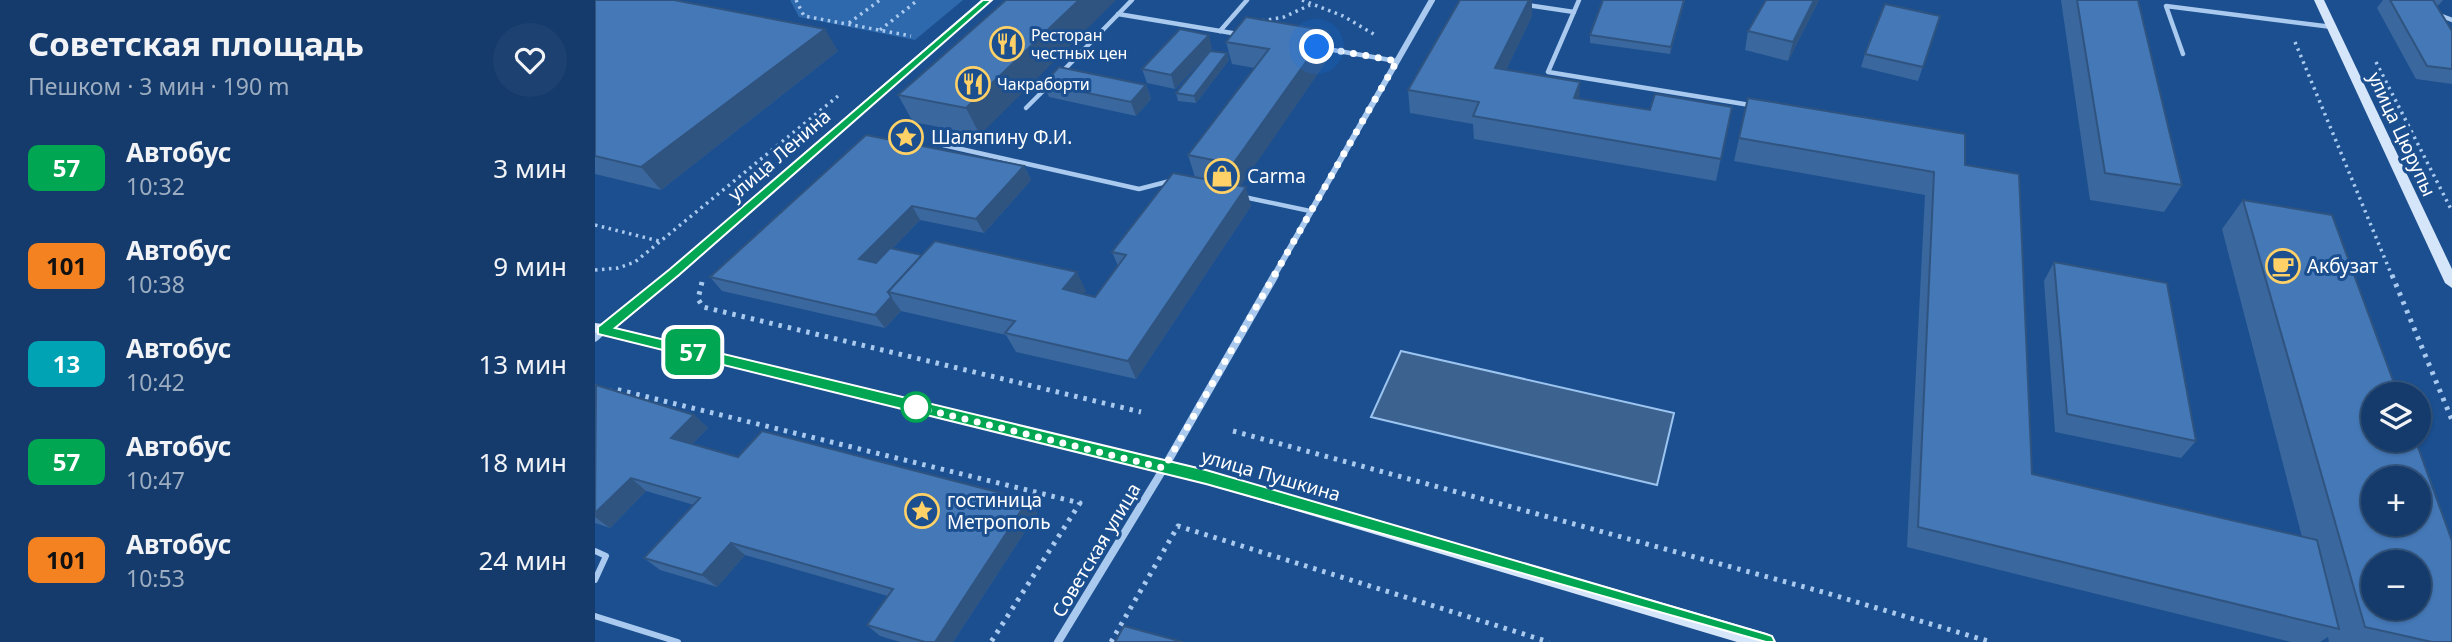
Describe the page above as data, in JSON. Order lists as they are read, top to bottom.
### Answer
{
  "streets": {
    "main road": ["улица Цюрупы", "улица Ленина", "улица Пушкина"],
    "street": ["Советская улица"]
  },
  "crossings": [
    ["улица Ленина", "улица Пушкина"],
    ["улица Пушкина", "Советская улица"]
  ],
  "places": {
    "restaurant": ["Ресторан честных цен", "Чакраборти"],
    "place": ["Шаляпину Ф.И.", "гостиница Метрополь"],
    "shop": ["Carma"],
    "cafe": ["Акбузат"]
  },
  "lines": ["bus line 57"],
  "page": {
    "heading": ["Советская площадь", "Пешком · 3 мин · 190 m"],
    "on_map": "57",
    "list": [
      {
        "mark": "57",
        "name": "Автобус",
        "note": "10:32",
        "value": "3 мин"
      },
      {
        "mark": "101",
        "name": "Автобус",
        "note": "10:38",
        "value": "9 мин"
      },
      {
        "mark": "13",
        "name": "Автобус",
        "note": "10:42",
        "value": "13 мин"
      },
      {
        "mark": "57",
        "name": "Автобус",
        "note": "10:47",
        "value": "18 мин"
      },
      {
        "mark": "101",
        "name": "Автобус",
        "note": "10:53",
        "value": "24 мин"
      }
    ],
    "map_buttons": ["+", "−"]
  }
}
